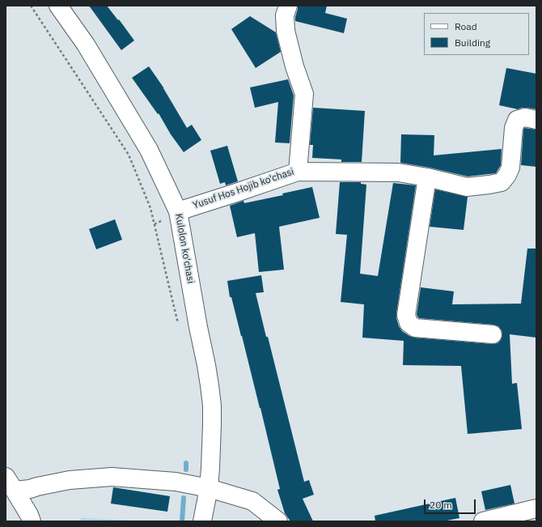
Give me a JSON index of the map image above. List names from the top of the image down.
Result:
{
  "streets": {
    "street": ["Yusuf Hos Hojib ko'chasi", "Kulolon ko'chasi"]
  },
  "crossings": [
    ["Yusuf Hos Hojib ko'chasi", "Kulolon ko'chasi"]
  ],
  "legend": ["Road", "Building"],
  "scale_bar": "20 m"
}
